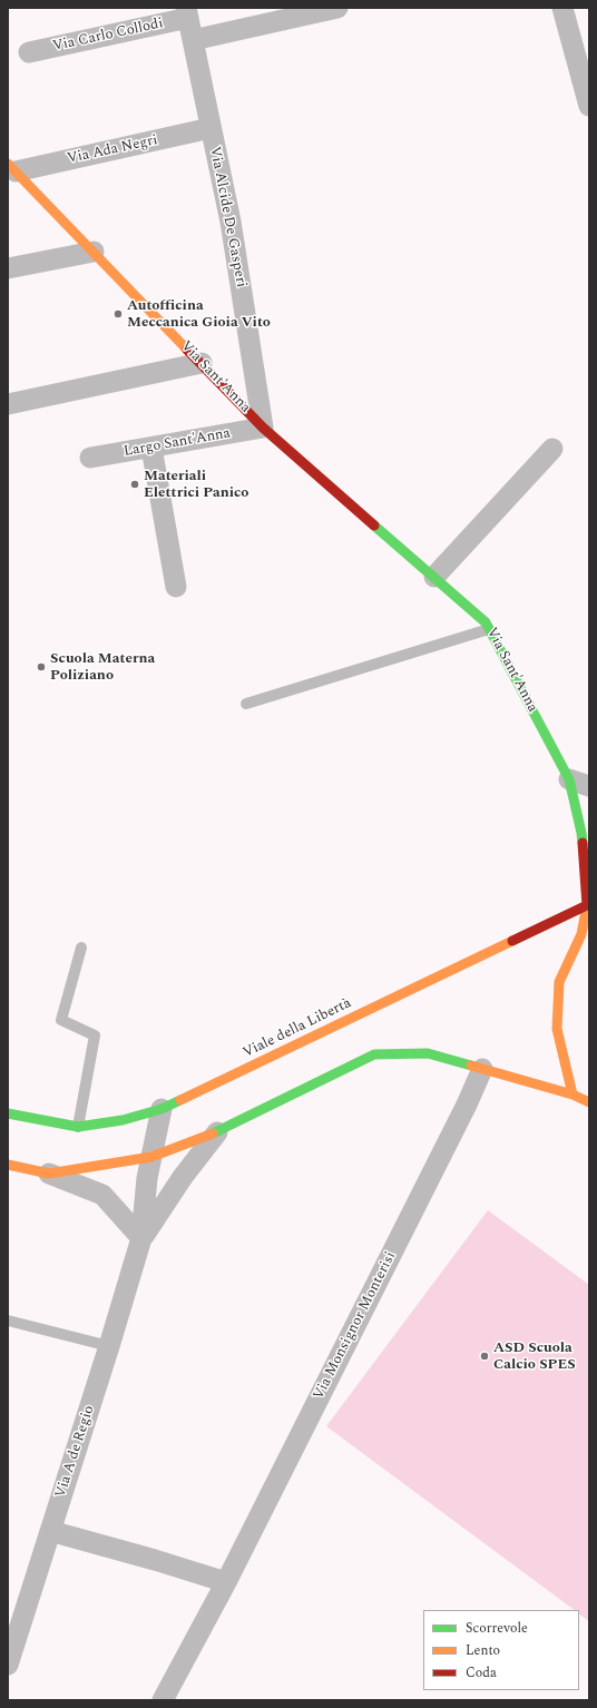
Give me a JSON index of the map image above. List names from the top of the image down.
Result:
{
  "streets": {
    "street": [
      "Via Carlo Collodi",
      "Via Ada Negri",
      "Via Alcide De Gasperi",
      "Via Sant'Anna",
      "Largo Sant'Anna",
      "Viale della Libertà",
      "Via Monsignor Monterisi",
      "Via A de Regio"
    ]
  },
  "crossings": [
    ["Via Carlo Collodi", "Via Alcide De Gasperi"],
    ["Via Ada Negri", "Via Alcide De Gasperi"],
    ["Via Ada Negri", "Via Sant'Anna"],
    ["Via Alcide De Gasperi", "Via Sant'Anna"],
    ["Via Alcide De Gasperi", "Largo Sant'Anna"],
    ["Via Sant'Anna", "Largo Sant'Anna"],
    ["Via Sant'Anna", "Viale della Libertà"],
    ["Viale della Libertà", "Via A de Regio"]
  ],
  "places": [
    "Autofficina Meccanica Gioia Vito",
    "Materiali Elettrici Panico",
    "Scuola Materna Poliziano",
    "ASD Scuola Calcio SPES"
  ],
  "legend": ["Scorrevole", "Lento", "Coda"]
}
